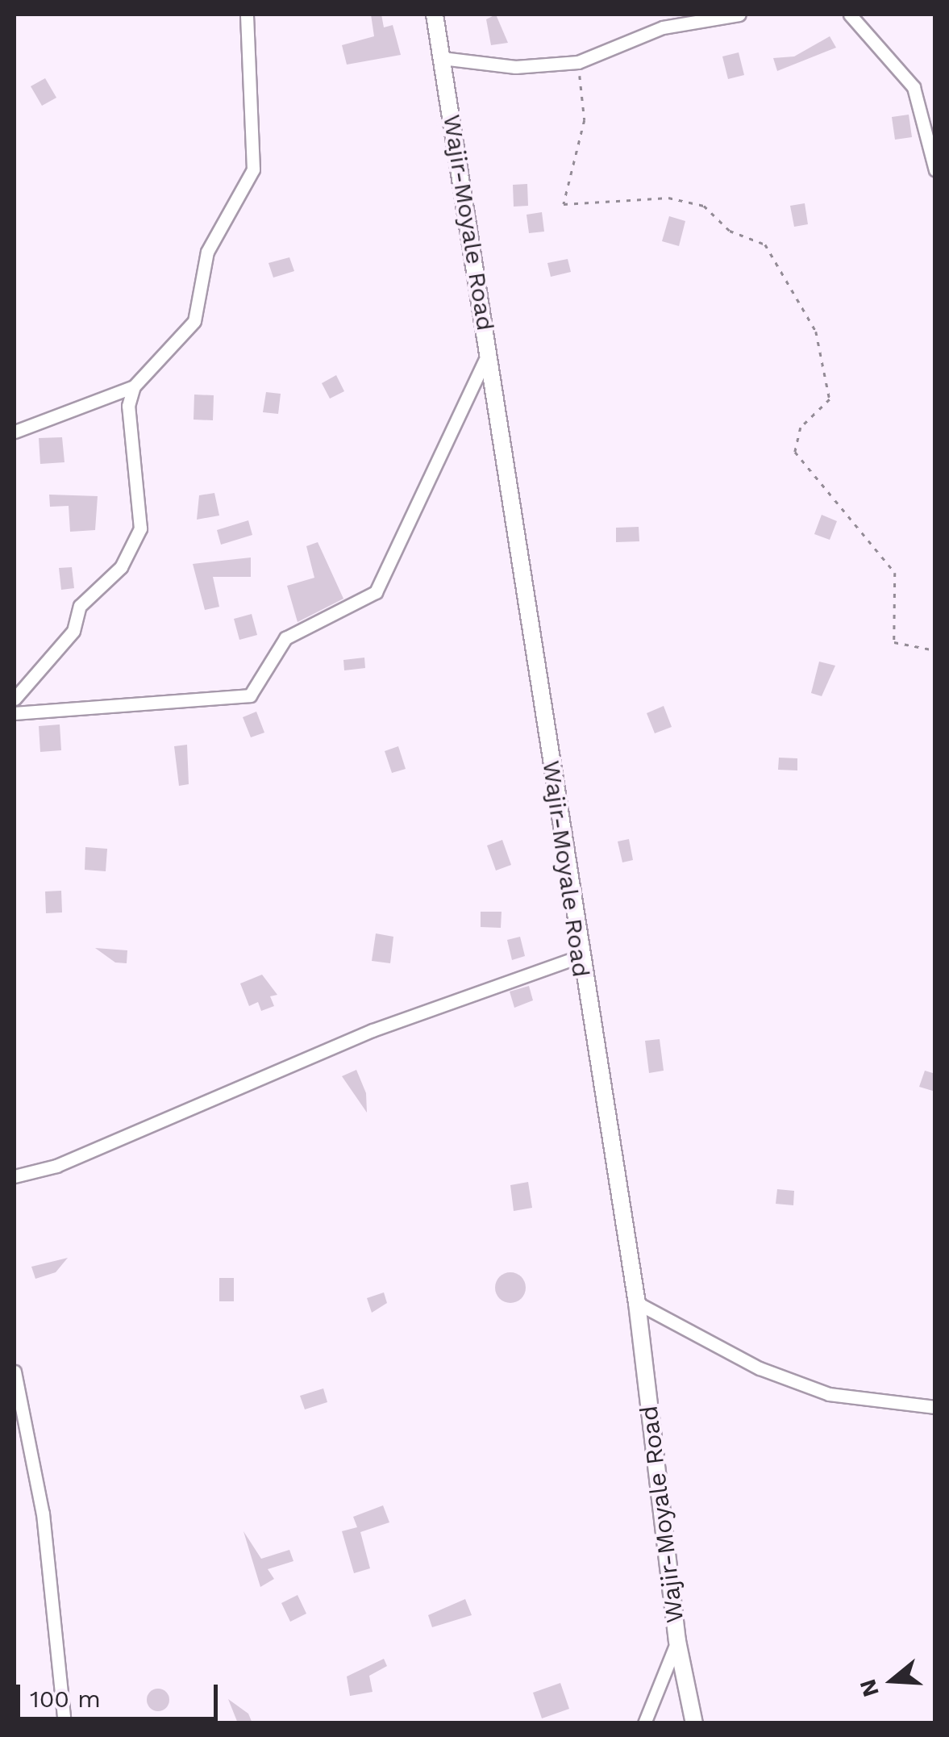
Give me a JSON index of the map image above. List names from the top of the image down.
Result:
{
  "streets": {
    "main road": ["Wajir-Moyale Road"]
  },
  "scale_bar": "100 m",
  "north": "left"
}
